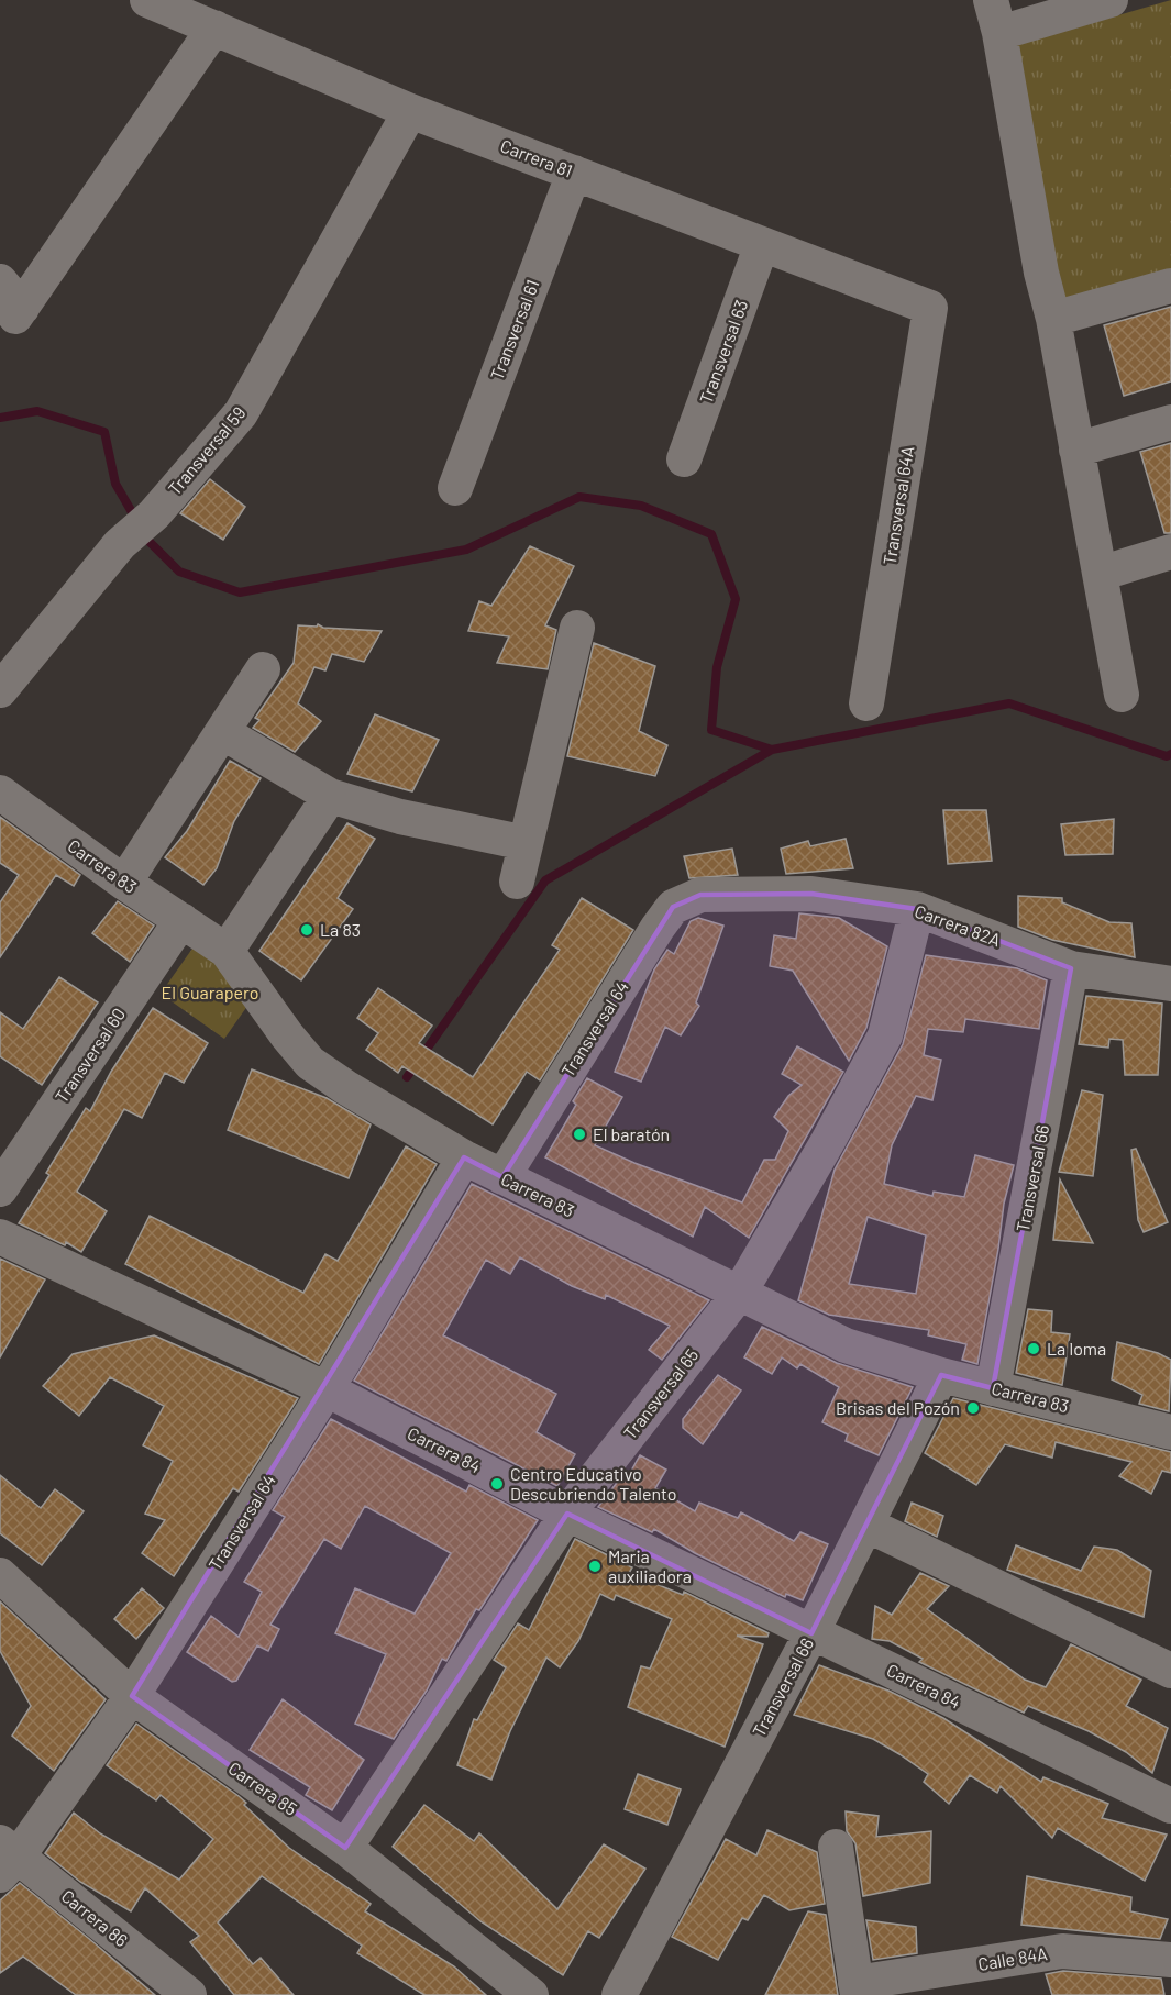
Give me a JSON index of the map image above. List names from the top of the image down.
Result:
{
  "streets": {
    "street": [
      "Carrera 81",
      "Transversal 61",
      "Transversal 63",
      "Transversal 59",
      "Transversal 64A",
      "Carrera 83",
      "Carrera 82A",
      "Transversal 64",
      "Transversal 60",
      "Transversal 66",
      "Transversal 65",
      "Carrera 84",
      "Carrera 85",
      "Carrera 86",
      "Calle 84A"
    ]
  },
  "crossings": [
    ["Carrera 81", "Transversal 61"],
    ["Carrera 81", "Transversal 63"],
    ["Carrera 81", "Transversal 59"],
    ["Carrera 81", "Transversal 64A"],
    ["Carrera 83", "Transversal 64"],
    ["Carrera 83", "Transversal 60"],
    ["Carrera 83", "Transversal 66"],
    ["Carrera 83", "Transversal 65"],
    ["Carrera 82A", "Transversal 64"],
    ["Carrera 82A", "Transversal 66"],
    ["Carrera 82A", "Transversal 65"],
    ["Transversal 64", "Carrera 84"],
    ["Transversal 64", "Carrera 85"],
    ["Transversal 64", "Carrera 86"],
    ["Transversal 66", "Carrera 84"],
    ["Transversal 65", "Carrera 84"],
    ["Transversal 65", "Carrera 85"]
  ],
  "parks": ["El Guarapero"],
  "places": [
    "La 83",
    "El baratón",
    "La loma",
    "Brisas del Pozón",
    "Centro Educativo Descubriendo Talento",
    "Maria auxiliadora"
  ]
}
